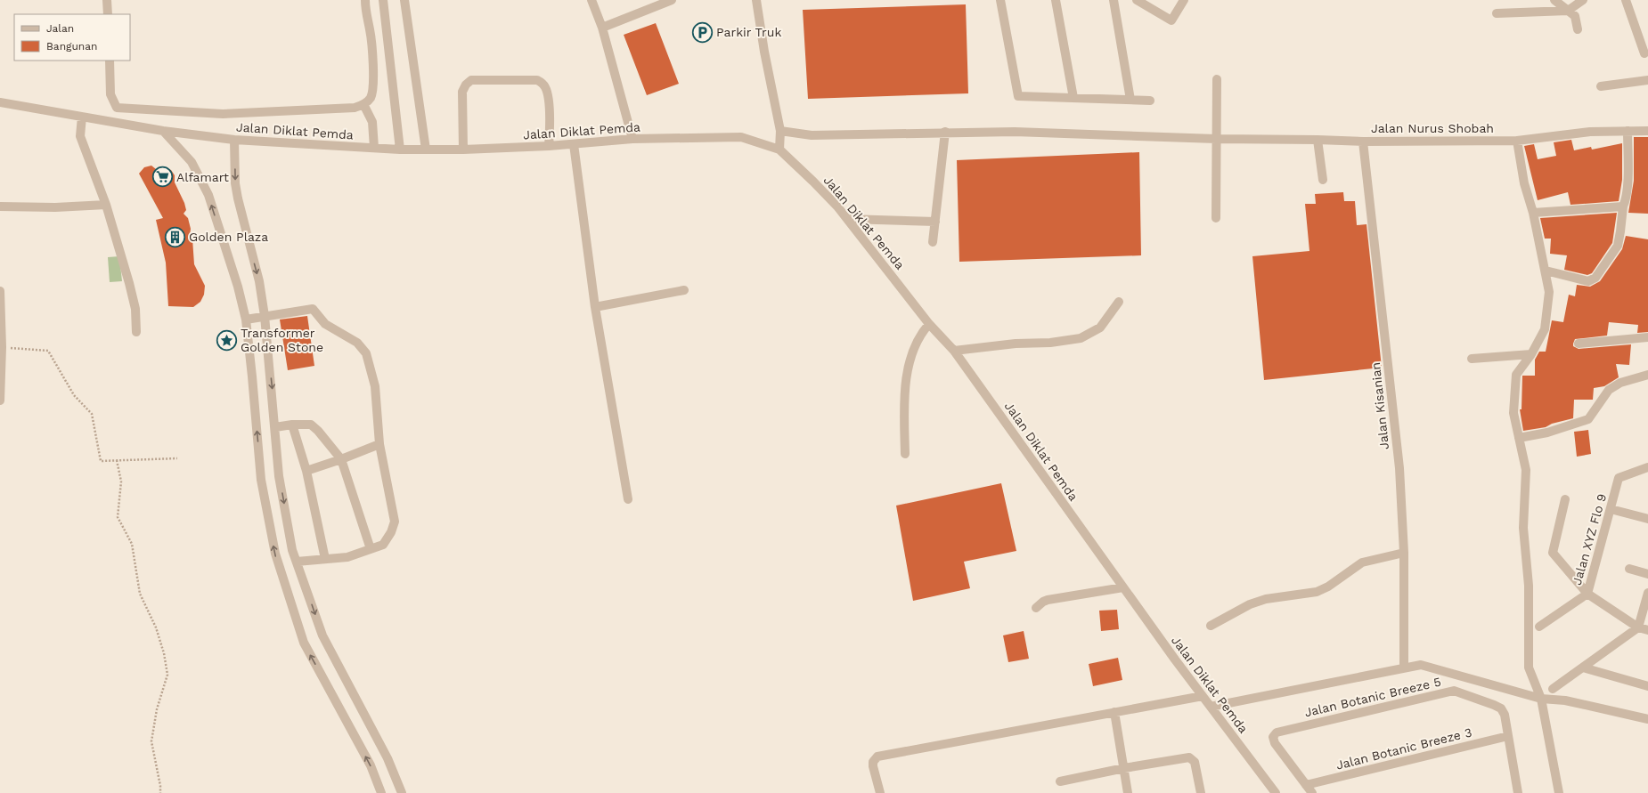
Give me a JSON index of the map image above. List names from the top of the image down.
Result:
{
  "streets": {
    "street": [
      "Jalan Nurus Shobah",
      "Jalan Diklat Pemda",
      "Jalan Kisanian",
      "Jalan XYZ Flo 9",
      "Jalan Botanic Breeze 5",
      "Jalan Botanic Breeze 3"
    ]
  },
  "crossings": [
    ["Jalan Nurus Shobah", "Jalan Kisanian"],
    ["Jalan Botanic Breeze 5", "Jalan Botanic Breeze 3"]
  ],
  "places": {
    "parking": ["Parkir Truk"],
    "supermarket": ["Alfamart"],
    "building": ["Golden Plaza"],
    "place": ["Transformer Golden Stone"]
  },
  "legend": ["Jalan", "Bangunan"]
}
